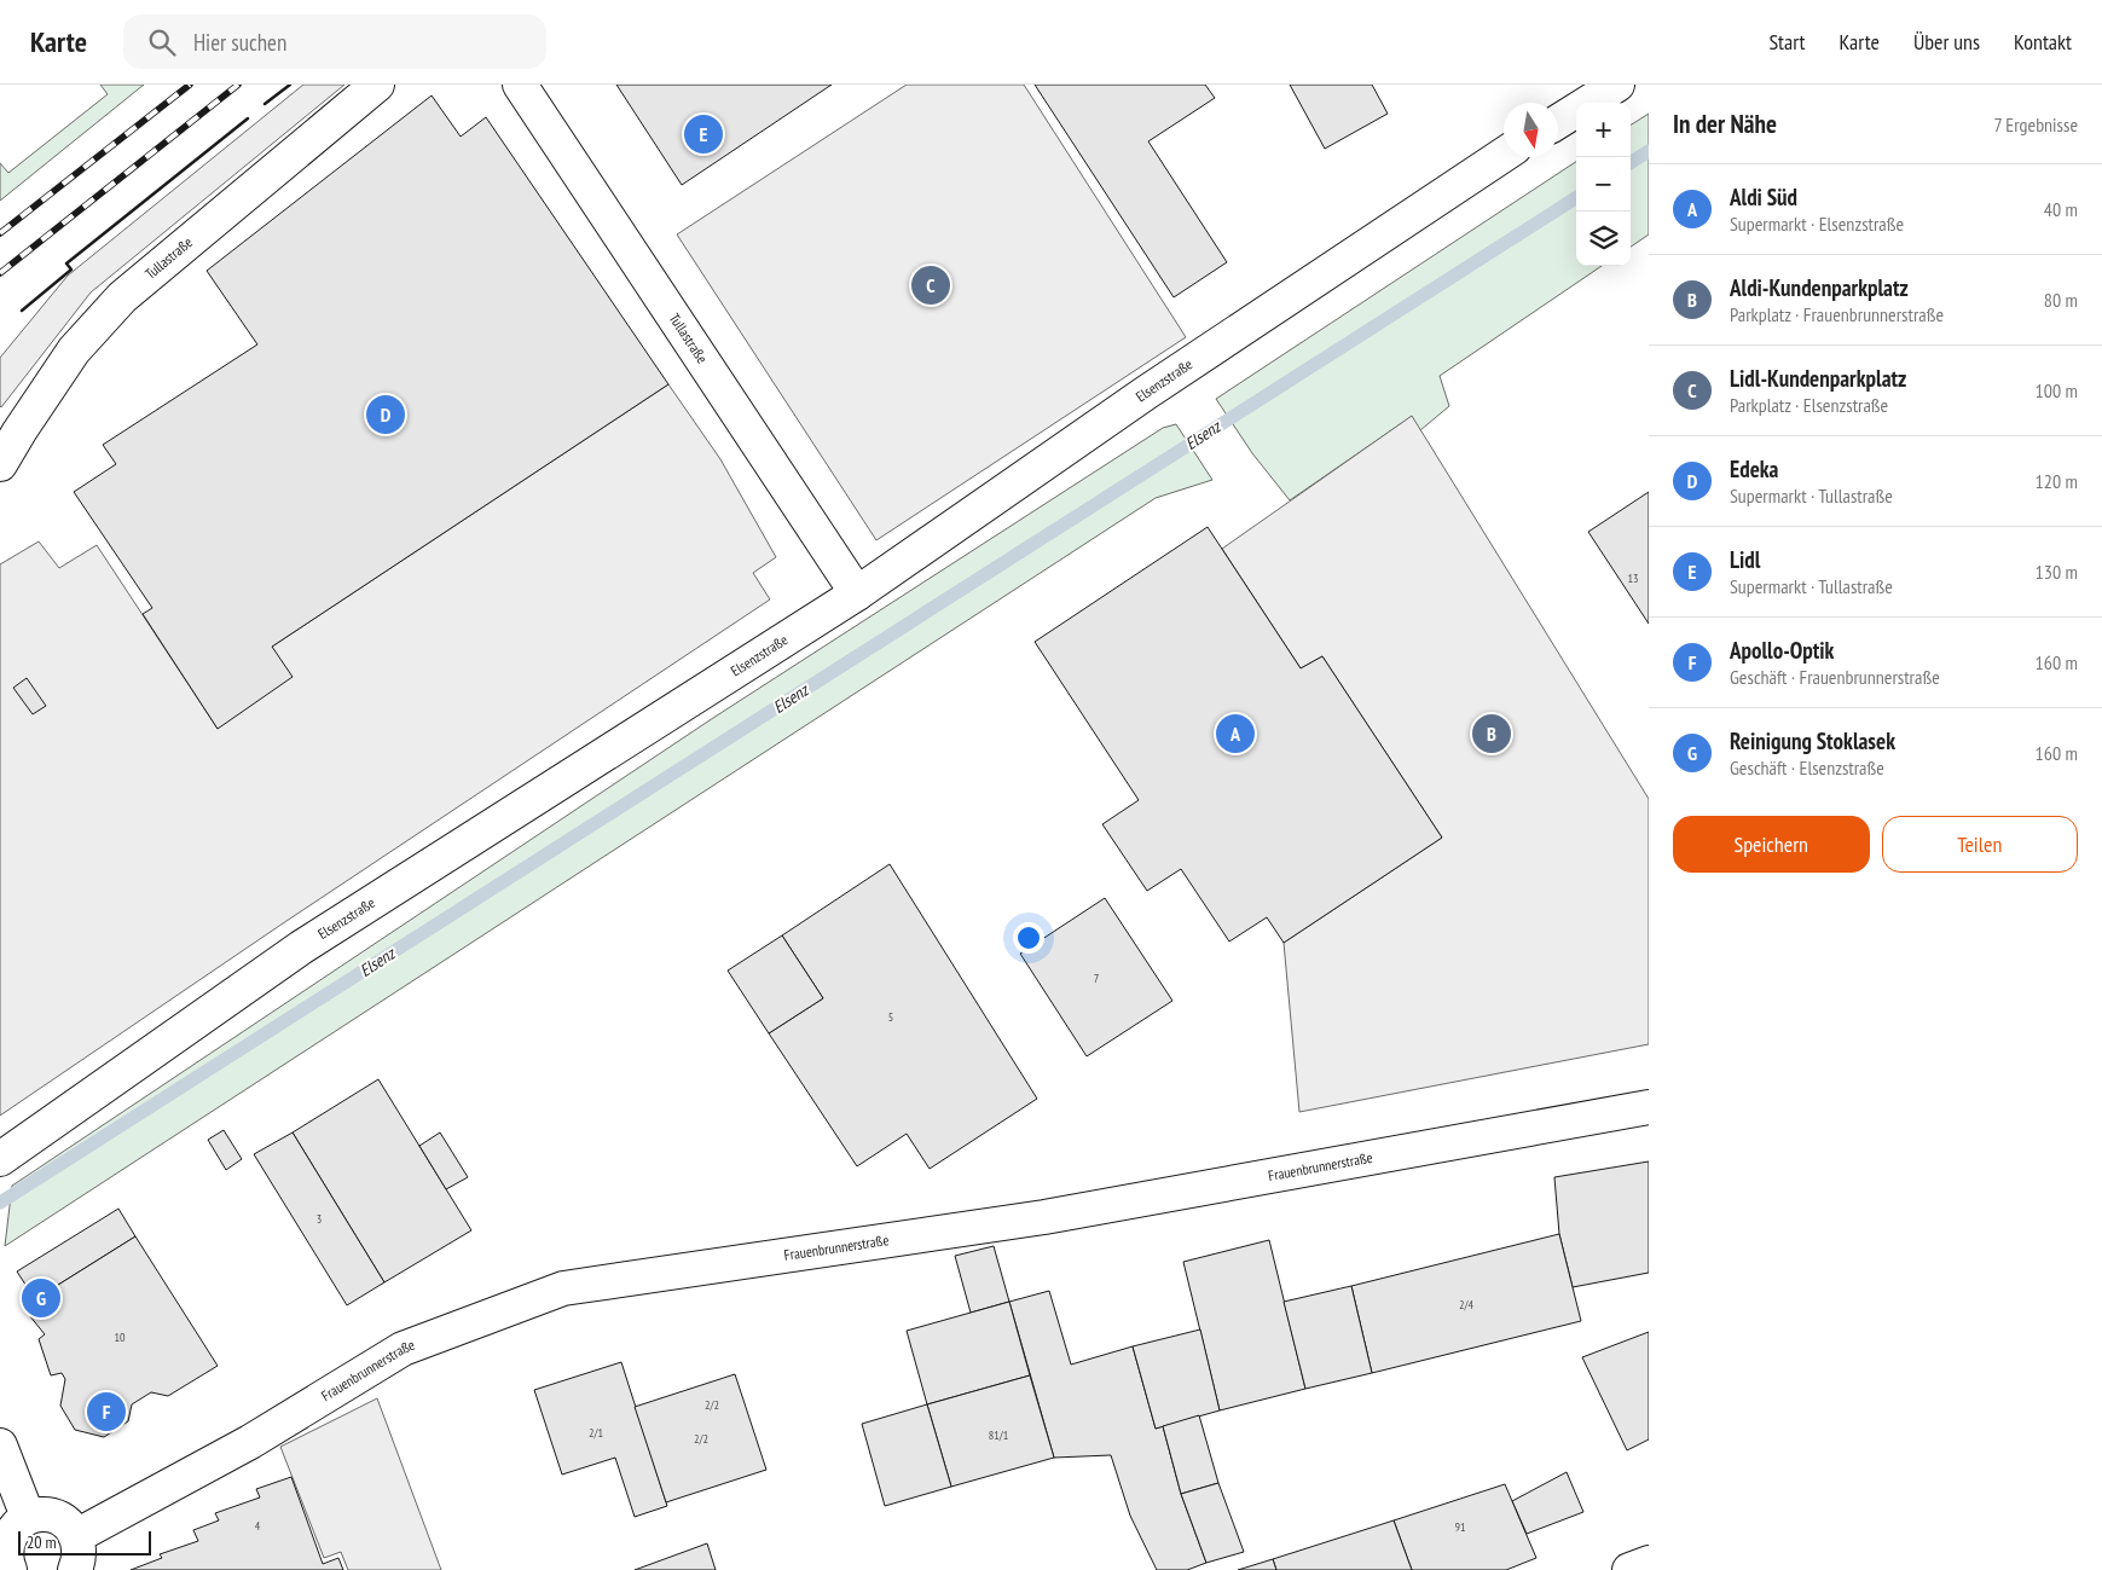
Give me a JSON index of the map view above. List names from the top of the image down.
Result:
{
  "streets": {
    "street": ["Tullastraße", "Elsenzstraße", "Frauenbrunnerstraße"]
  },
  "crossings": [
    ["Tullastraße", "Elsenzstraße"]
  ],
  "water": ["Elsenz"],
  "house_numbers": [
    "13",
    "7",
    "5",
    "3",
    "2/4",
    "10",
    "2/2",
    "2/1",
    "81/1",
    "2/2",
    "4",
    "91"
  ],
  "scale_bar": "20 m",
  "north": "bottom",
  "page": {
    "header": "Karte",
    "search": "Hier suchen",
    "nav": [
      "Start",
      "Karte",
      "Über uns",
      "Kontakt"
    ],
    "heading": ["In der Nähe", "7 Ergebnisse"],
    "map_buttons": ["+", "−"],
    "pins": [
      "E",
      "C",
      "D",
      "A",
      "B",
      "G",
      "F"
    ],
    "list": [
      {
        "mark": "A",
        "name": "Aldi Süd",
        "note": "Supermarkt · Elsenzstraße",
        "value": "40 m"
      },
      {
        "mark": "B",
        "name": "Aldi-Kundenparkplatz",
        "note": "Parkplatz · Frauenbrunnerstraße",
        "value": "80 m"
      },
      {
        "mark": "C",
        "name": "Lidl-Kundenparkplatz",
        "note": "Parkplatz · Elsenzstraße",
        "value": "100 m"
      },
      {
        "mark": "D",
        "name": "Edeka",
        "note": "Supermarkt · Tullastraße",
        "value": "120 m"
      },
      {
        "mark": "E",
        "name": "Lidl",
        "note": "Supermarkt · Tullastraße",
        "value": "130 m"
      },
      {
        "mark": "F",
        "name": "Apollo-Optik",
        "note": "Geschäft · Frauenbrunnerstraße",
        "value": "160 m"
      },
      {
        "mark": "G",
        "name": "Reinigung Stoklasek",
        "note": "Geschäft · Elsenzstraße",
        "value": "160 m"
      }
    ],
    "buttons": ["Speichern", "Teilen"],
    "scale": "20 m"
  }
}
